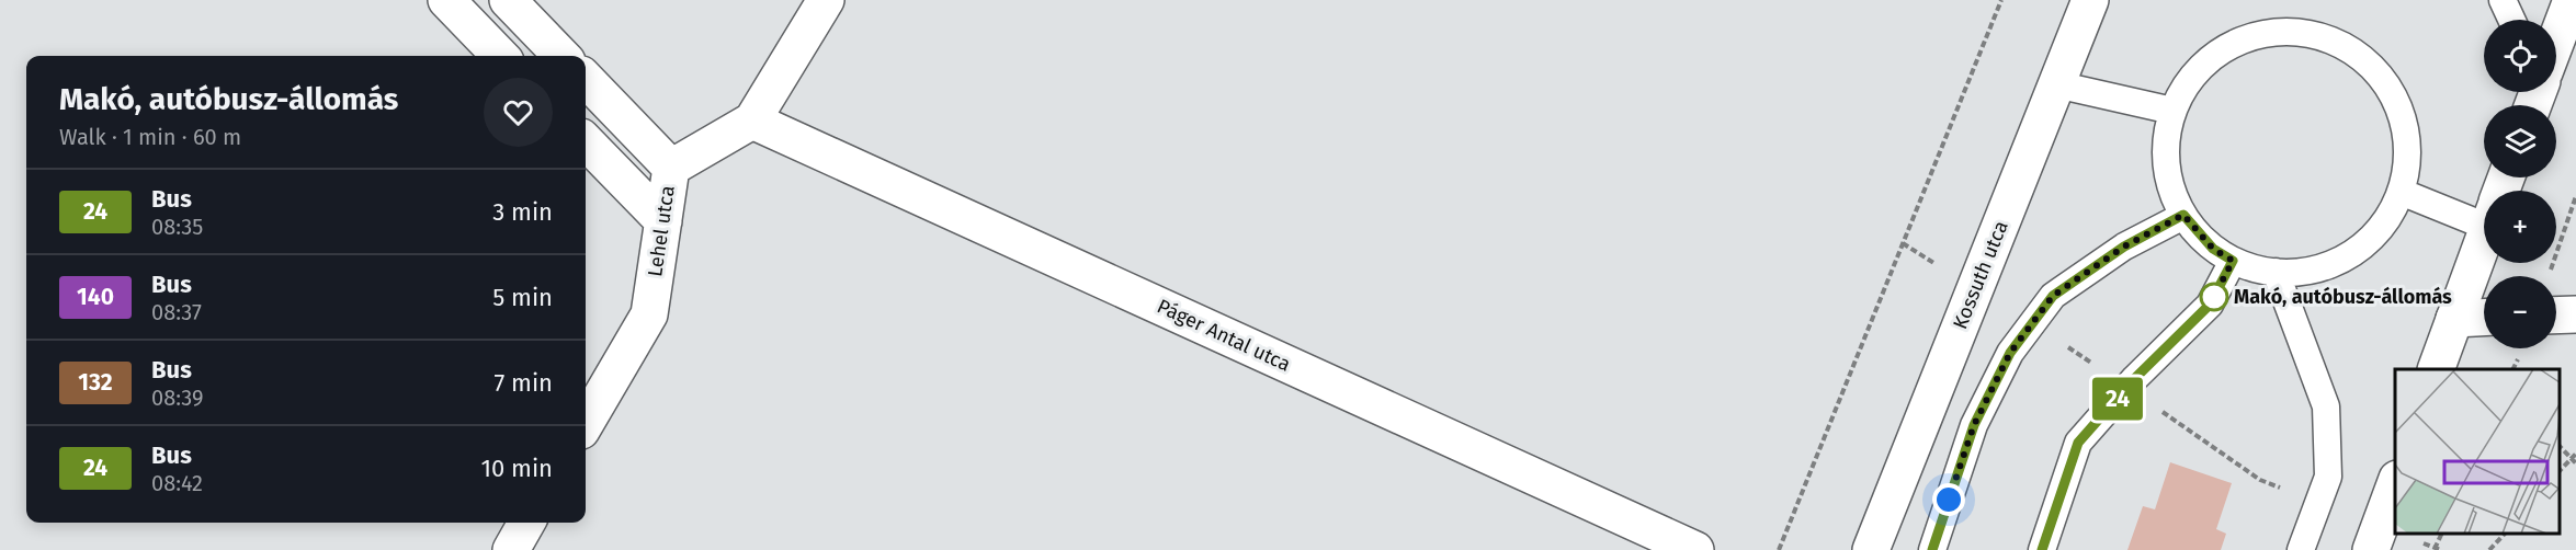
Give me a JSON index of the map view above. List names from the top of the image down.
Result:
{
  "streets": {
    "street": ["Lehel utca", "Kossuth utca", "Páger Antal utca"]
  },
  "crossings": [
    ["Lehel utca", "Páger Antal utca"]
  ],
  "places": ["Makó, autóbusz-állomás"],
  "lines": ["bus line 24"],
  "page": {
    "on_map": "24",
    "map_buttons": ["+", "−"],
    "heading": ["Makó, autóbusz-állomás", "Walk · 1 min · 60 m"],
    "list": [
      {
        "mark": "24",
        "name": "Bus",
        "note": "08:35",
        "value": "3 min"
      },
      {
        "mark": "140",
        "name": "Bus",
        "note": "08:37",
        "value": "5 min"
      },
      {
        "mark": "132",
        "name": "Bus",
        "note": "08:39",
        "value": "7 min"
      },
      {
        "mark": "24",
        "name": "Bus",
        "note": "08:42",
        "value": "10 min"
      }
    ]
  }
}
